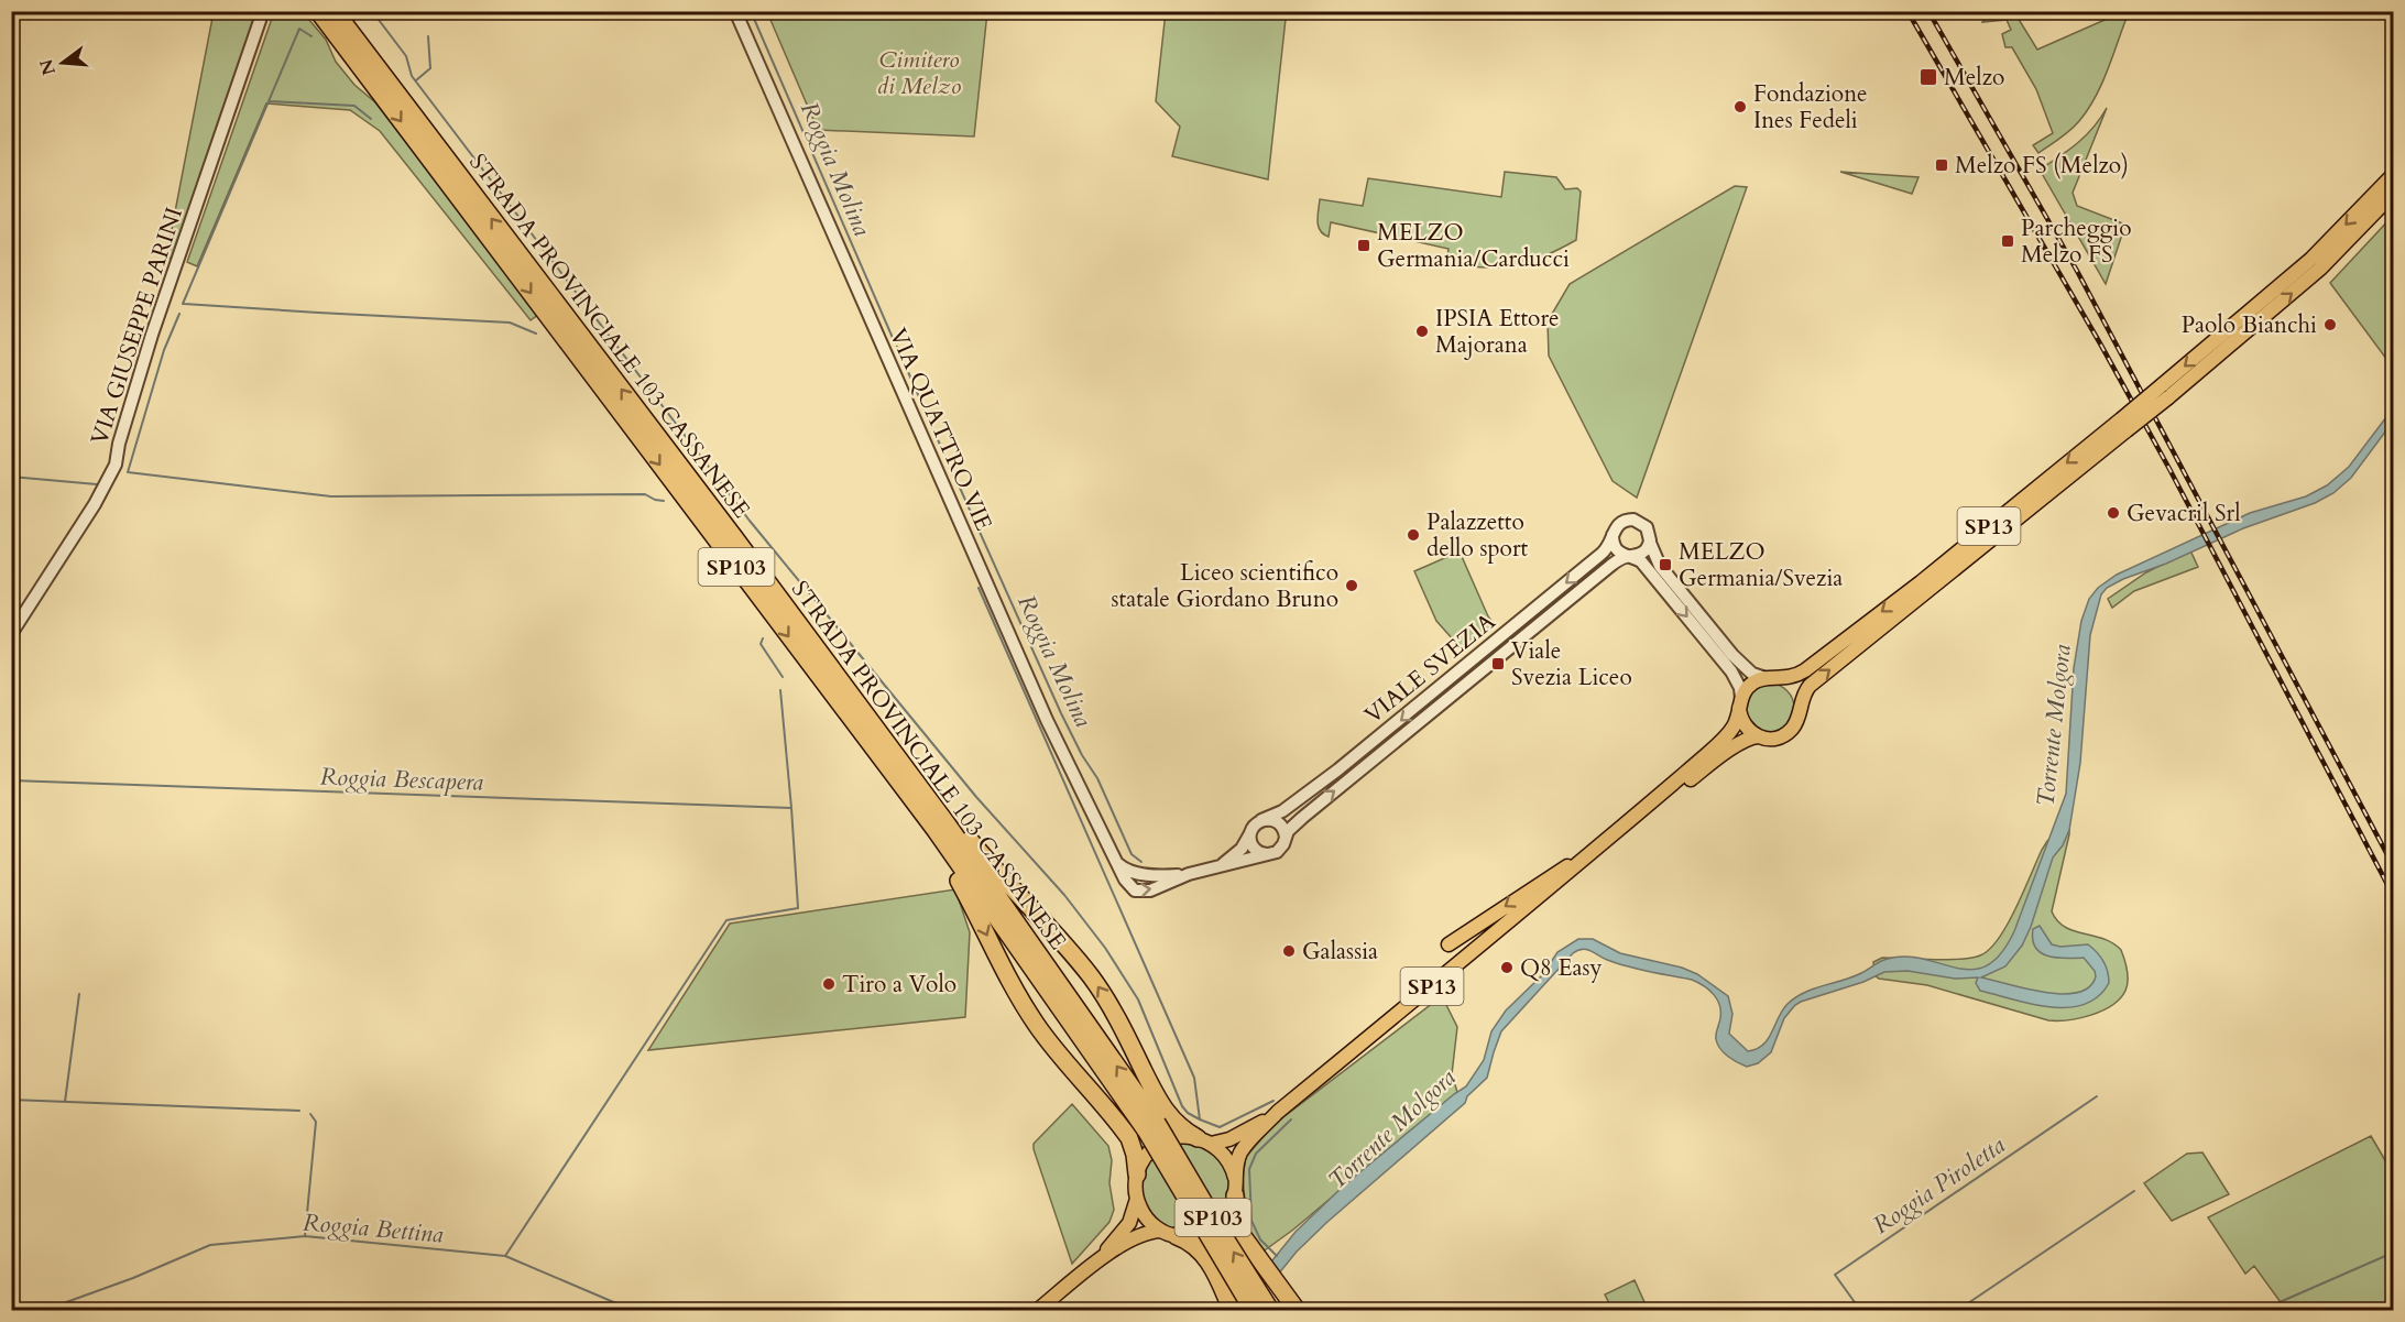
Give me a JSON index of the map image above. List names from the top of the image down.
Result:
{
  "streets": {
    "highway": ["STRADA PROVINCIALE 103 CASSANESE", "SP103"],
    "main road": ["SP13"],
    "street": ["VIA GIUSEPPE PARINI", "VIA QUATTRO VIE", "VIALE SVEZIA"]
  },
  "crossings": [
    ["STRADA PROVINCIALE 103 CASSANESE", "SP103"],
    ["VIA QUATTRO VIE", "VIALE SVEZIA"],
    ["SP13", "SP103"]
  ],
  "water": [
    "Roggia Molina",
    "Torrente Molgora",
    "Roggia Bescapera",
    "Roggia Piroletta",
    "Roggia Bettina"
  ],
  "parks": ["Cimitero di Melzo"],
  "places": {
    "transit": [
      "Melzo",
      "Melzo FS (Melzo)",
      "Parcheggio Melzo FS",
      "MELZO Germania/Carducci",
      "MELZO Germania/Svezia",
      "Viale Svezia Liceo"
    ],
    "other": [
      "Fondazione Ines Fedeli",
      "Paolo Bianchi",
      "IPSIA Ettore Majorana",
      "Gevacril Srl",
      "Palazzetto dello sport",
      "Liceo scientifico statale Giordano Bruno",
      "Galassia",
      "Q8 Easy",
      "Tiro a Volo"
    ]
  },
  "north": "left"
}
